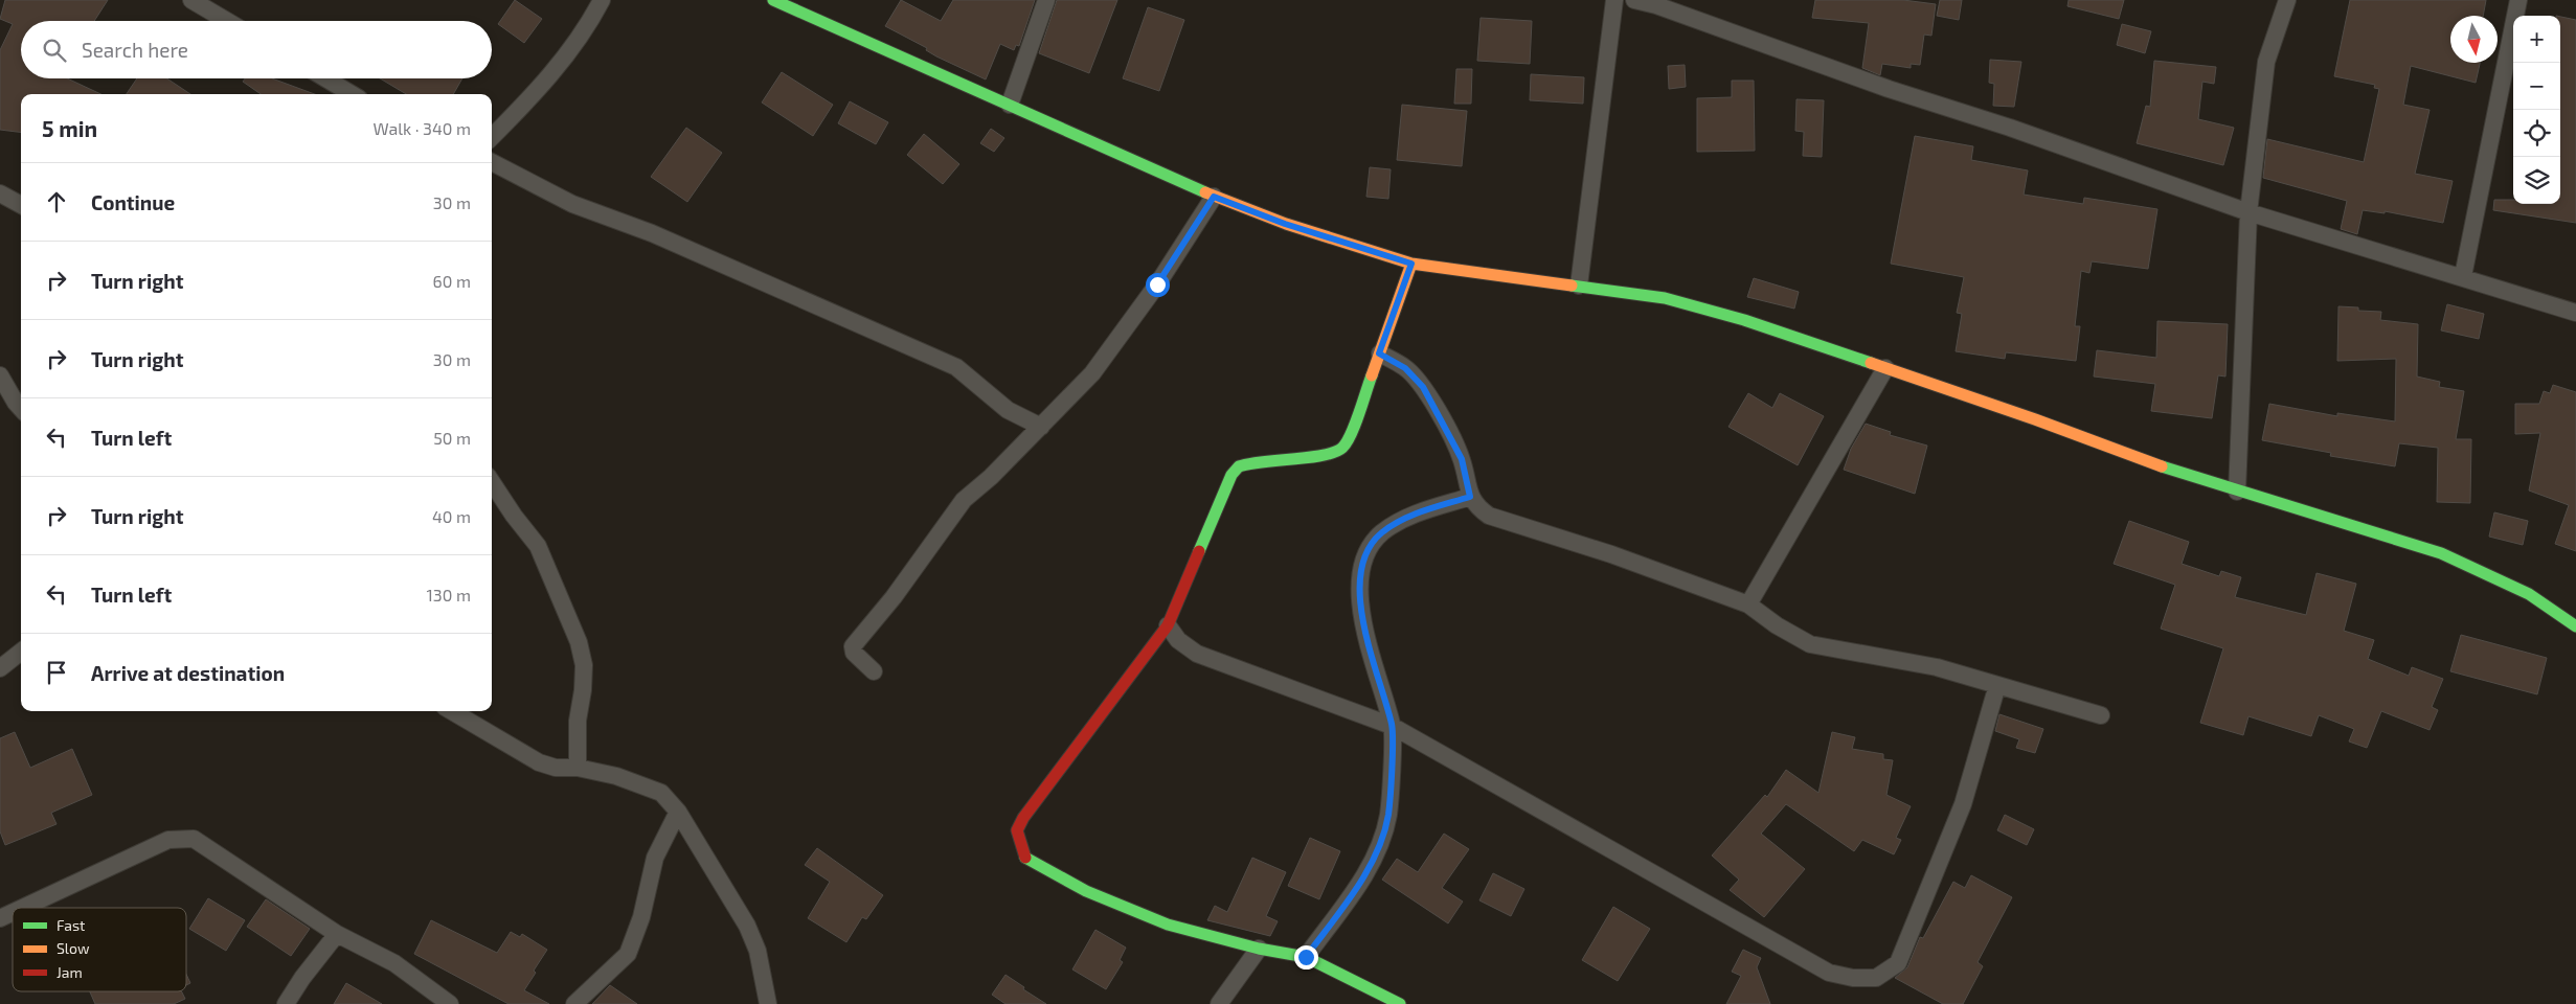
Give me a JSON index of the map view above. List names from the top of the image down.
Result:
{
  "legend": ["Fast", "Slow", "Jam"],
  "north": "bottom",
  "page": {
    "map_buttons": ["+", "−"],
    "search": "Search here",
    "heading": ["5 min", "Walk · 340 m"],
    "list": [
      ["Continue", "30 m"],
      ["Turn right", "60 m"],
      ["Turn right", "30 m"],
      ["Turn left", "50 m"],
      ["Turn right", "40 m"],
      ["Turn left", "130 m"],
      "Arrive at destination"
    ]
  }
}
